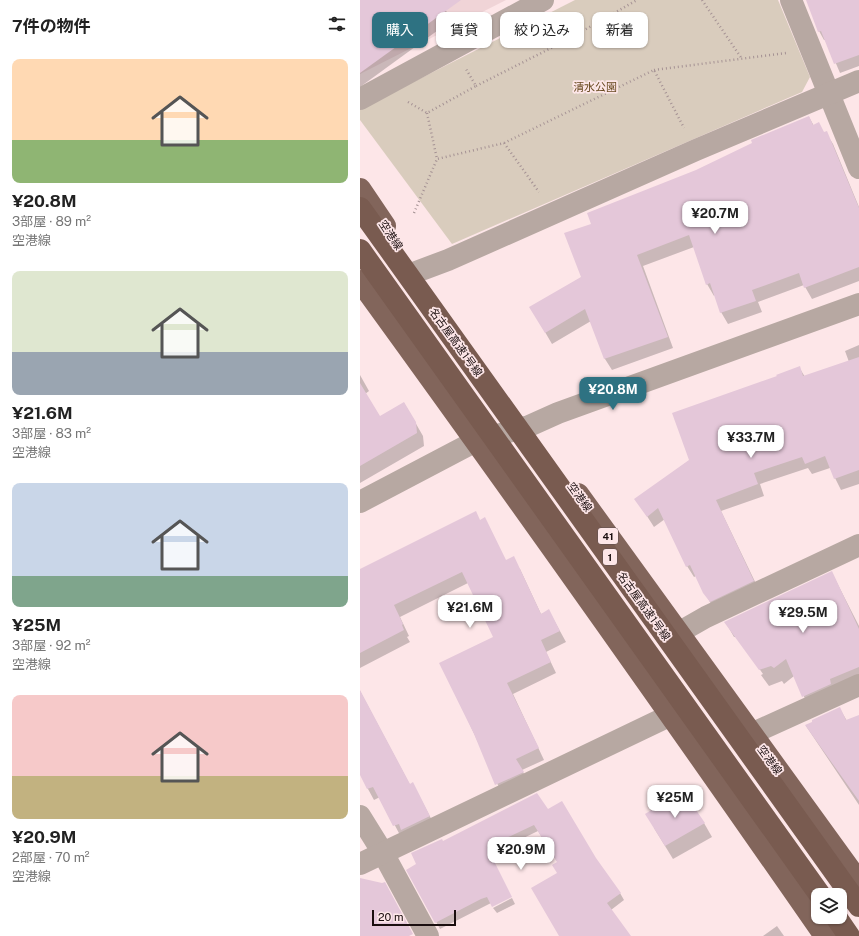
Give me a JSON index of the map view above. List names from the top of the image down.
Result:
{
  "streets": {
    "highway": [
      "空港線",
      "名古屋高速1号線",
      "41",
      "1"
    ]
  },
  "parks": ["清水公園"],
  "scale_bar": "20 m",
  "page": {
    "heading": "7件の物件",
    "chip": [
      "購入",
      "賃貸",
      "絞り込み",
      "新着"
    ],
    "list": [
      {
        "name": "¥20.8M",
        "note": "3部屋 · 89 m² · 空港線"
      },
      {
        "name": "¥21.6M",
        "note": "3部屋 · 83 m² · 空港線"
      },
      {
        "name": "¥25M",
        "note": "3部屋 · 92 m² · 空港線"
      },
      {
        "name": "¥20.9M",
        "note": "2部屋 · 70 m² · 空港線"
      }
    ],
    "price": [
      "¥20.7M",
      "¥20.8M",
      "¥33.7M",
      "¥21.6M",
      "¥29.5M",
      "¥25M",
      "¥20.9M"
    ],
    "scale": "20 m"
  }
}
